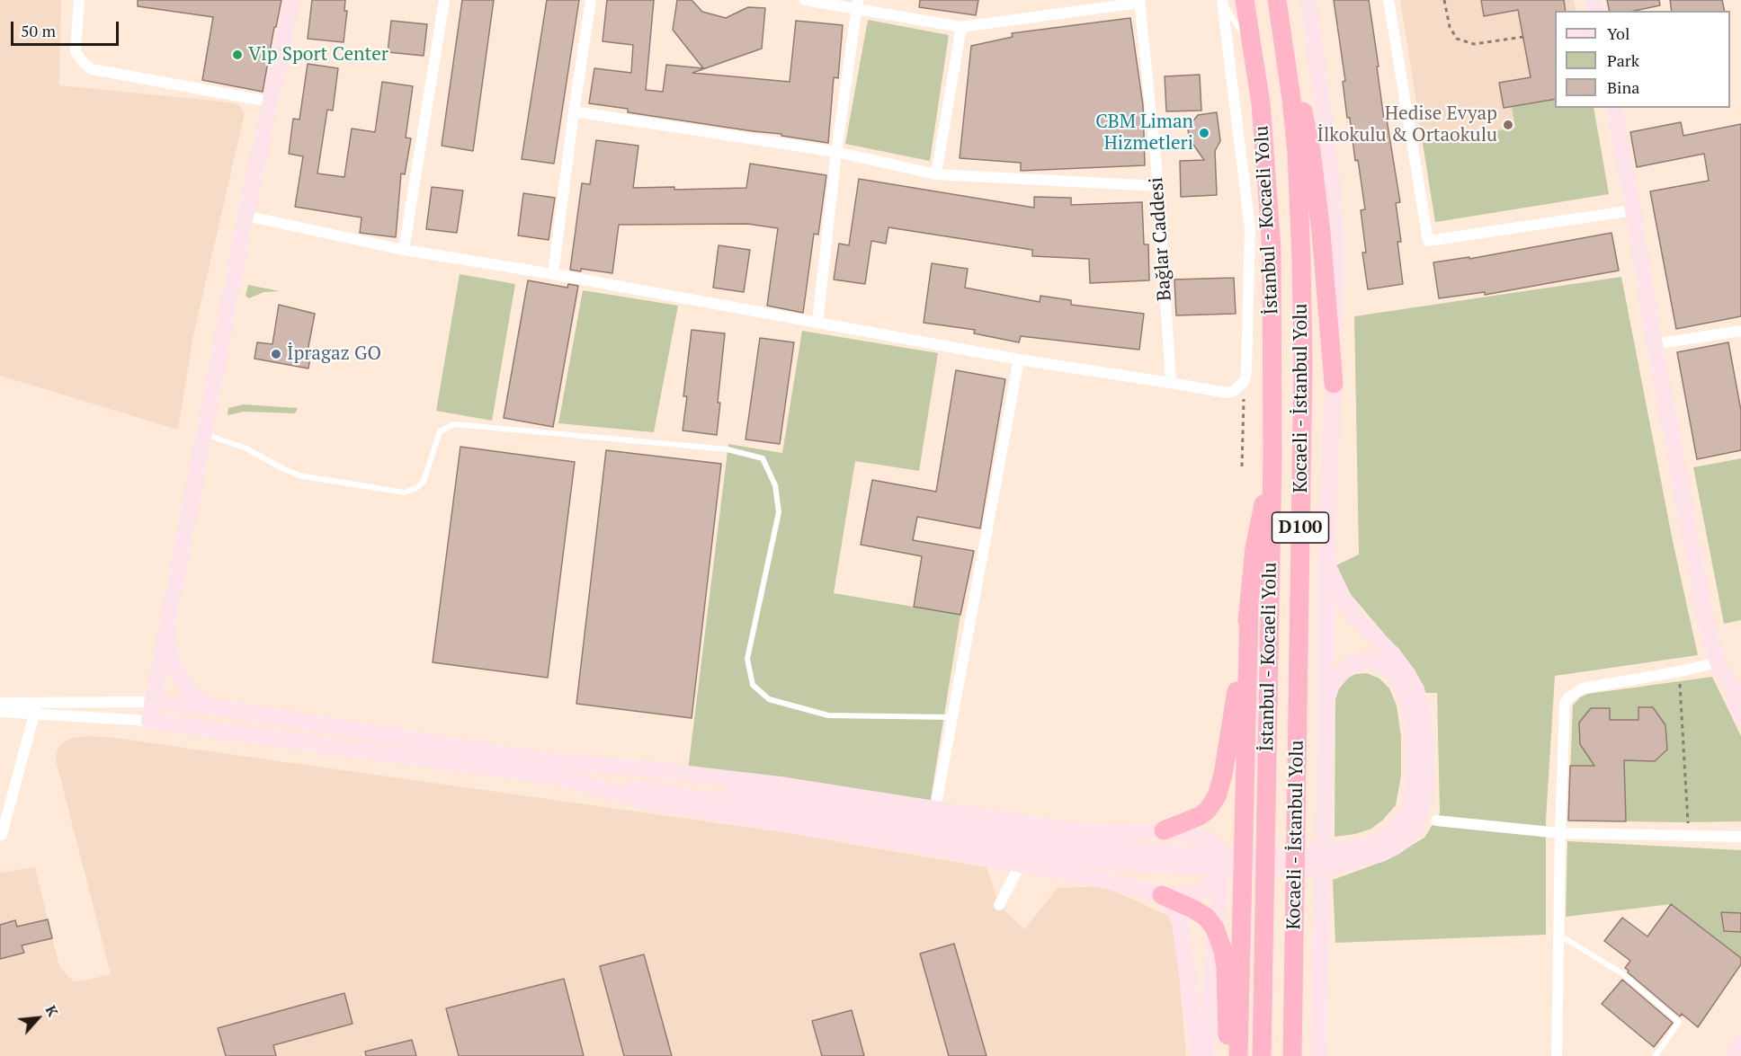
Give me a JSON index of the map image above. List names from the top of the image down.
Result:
{
  "streets": {
    "highway": ["İstanbul - Kocaeli Yolu", "Kocaeli - İstanbul Yolu", "D100"],
    "street": ["Bağlar Caddesi"]
  },
  "places": [
    "Vip Sport Center",
    "Hedise Evyap İlkokulu & Ortaokulu",
    "CBM Liman Hizmetleri",
    "İpragaz GO"
  ],
  "legend": ["Yol", "Park", "Bina"],
  "scale_bar": "50 m",
  "north": "top right"
}
